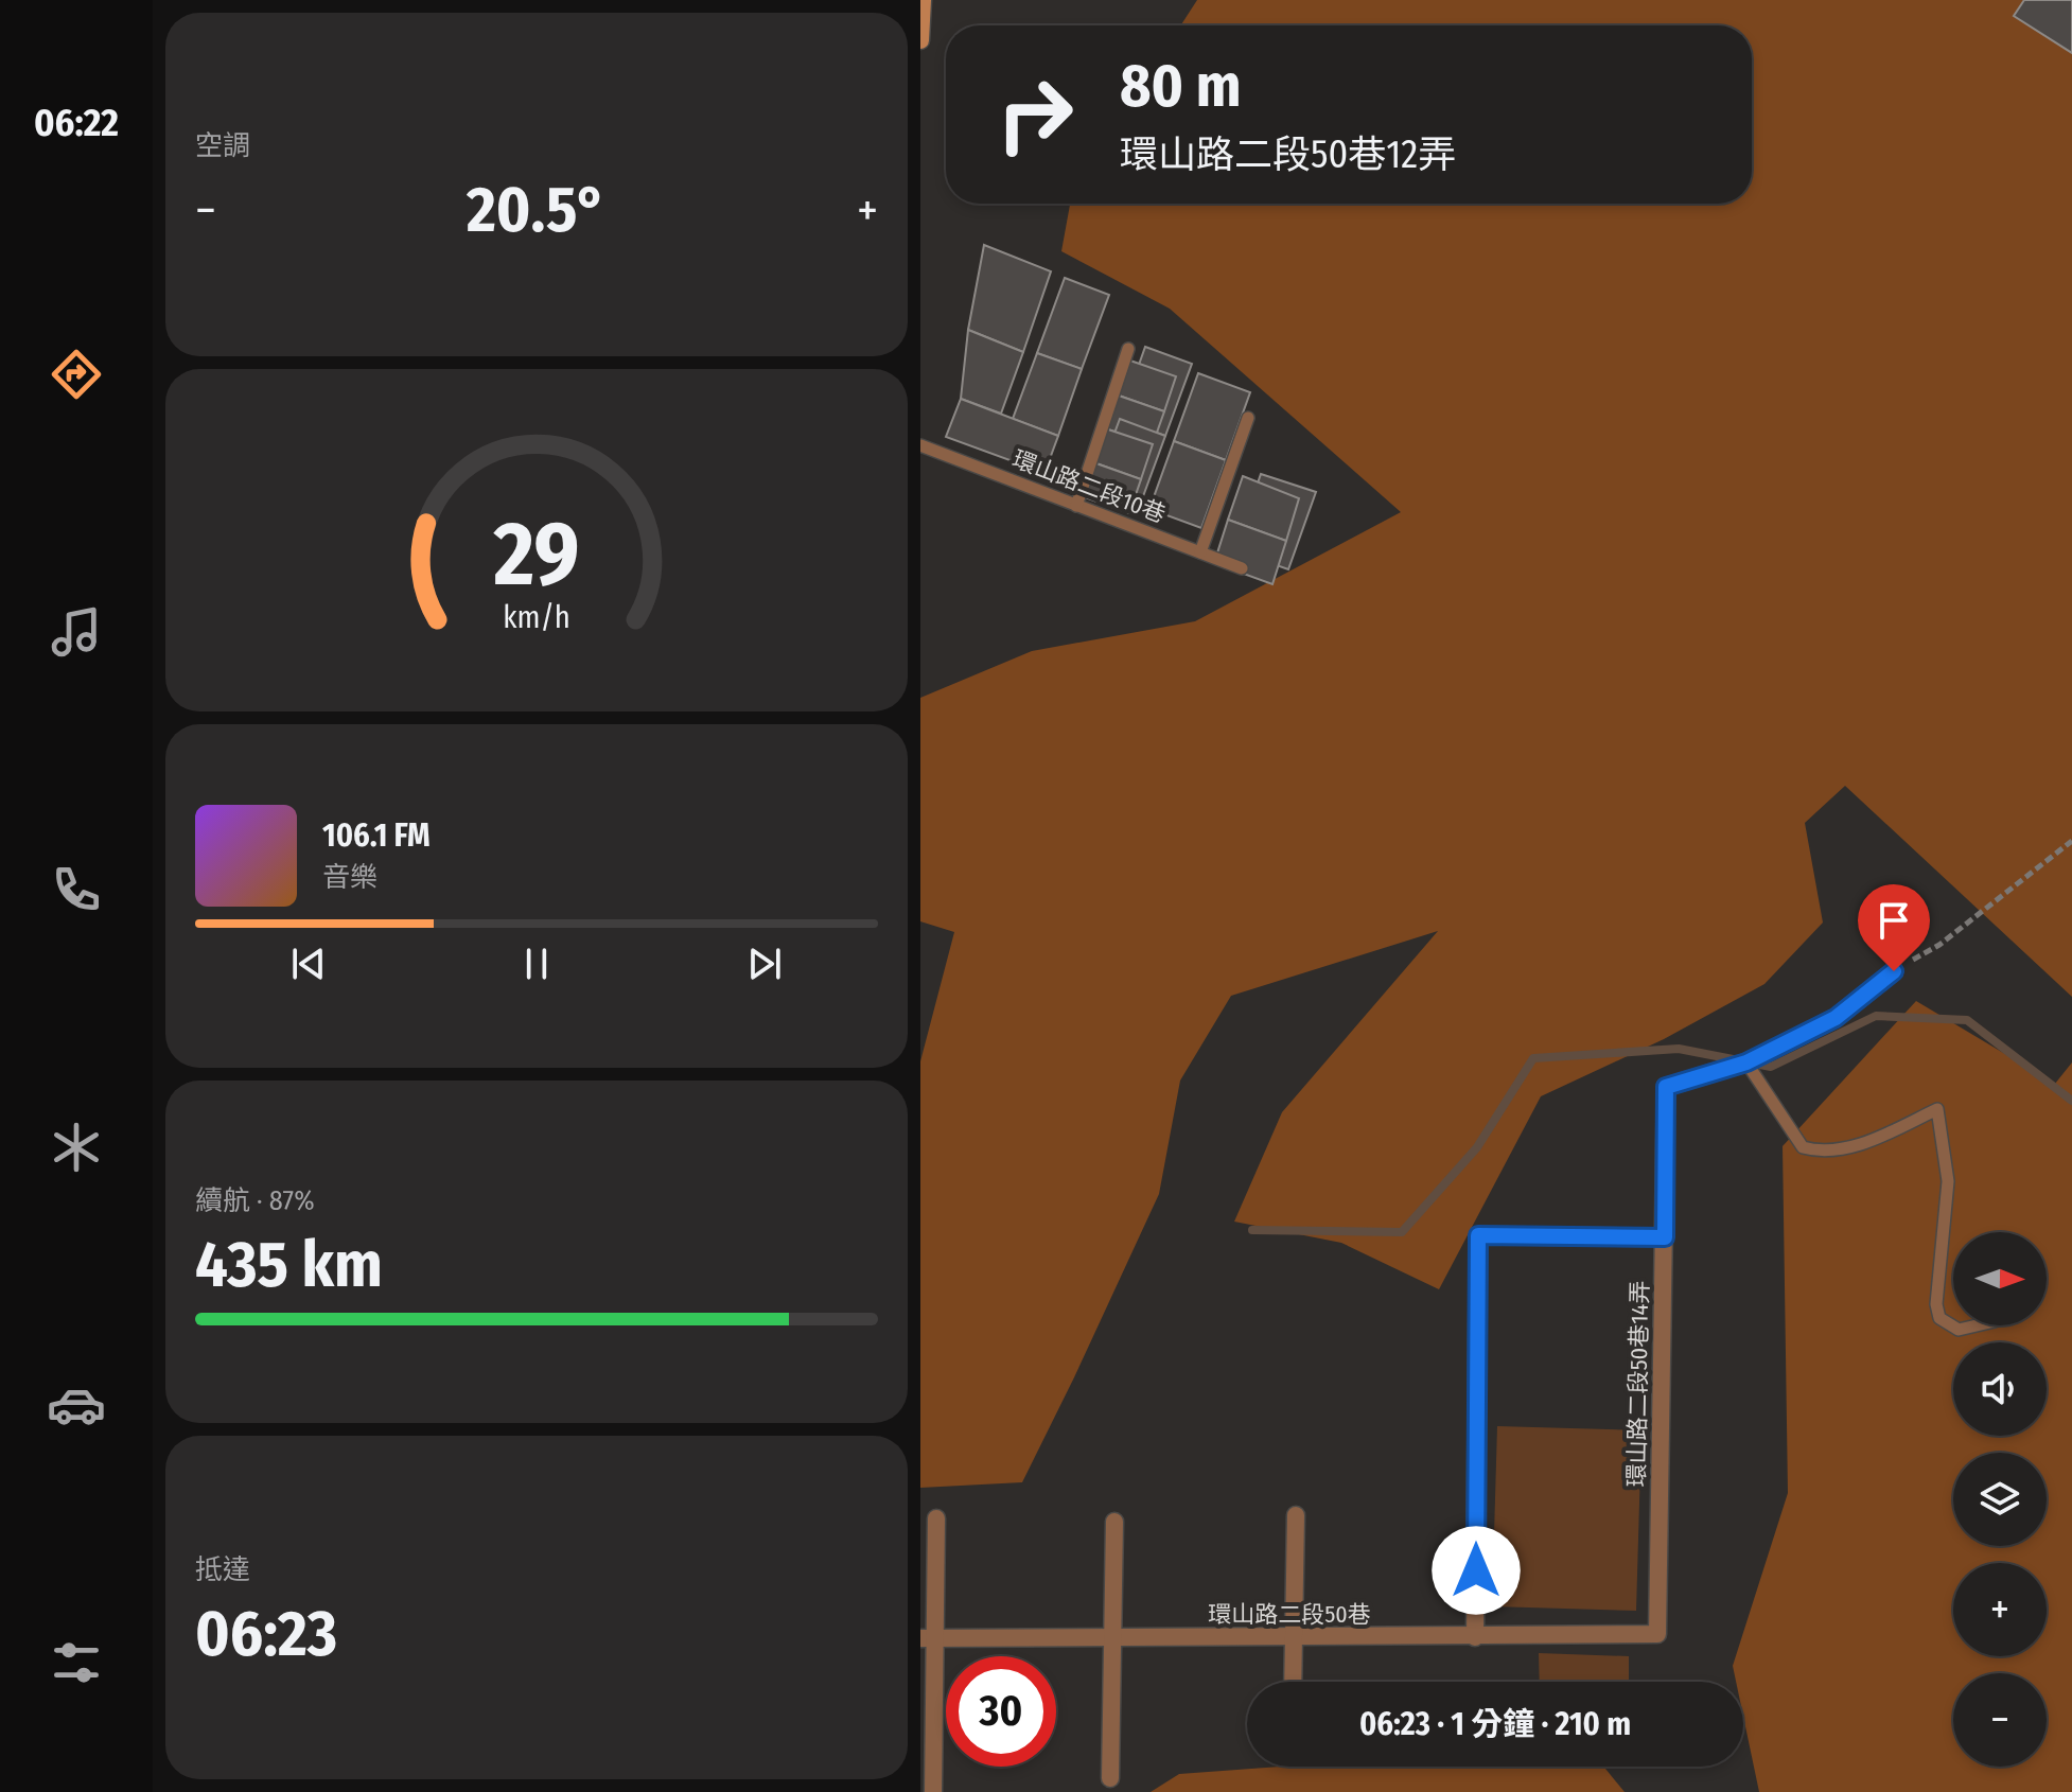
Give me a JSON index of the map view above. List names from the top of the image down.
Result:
{
  "streets": {
    "street": ["環山路二段50巷14弄", "環山路二段50巷"],
    "lane": ["環山路二段10巷"]
  },
  "crossings": [
    ["環山路二段50巷14弄", "環山路二段50巷"]
  ],
  "north": "right",
  "page": {
    "tabs": "06:22",
    "tile": [
      "空調",
      ["續航 · 87%", "435 km"],
      ["抵達", "06:23"]
    ],
    "turn": ["80 m", "環山路二段50巷12弄"],
    "heat": ["−", "20.5°", "+"],
    "song": ["106.1 FM", "音樂"],
    "map_buttons": ["+", "−"],
    "limit": "30",
    "trip": "06:23 · 1 分鐘 · 210 m",
    "gauge": ["29", "km/h"]
  }
}
